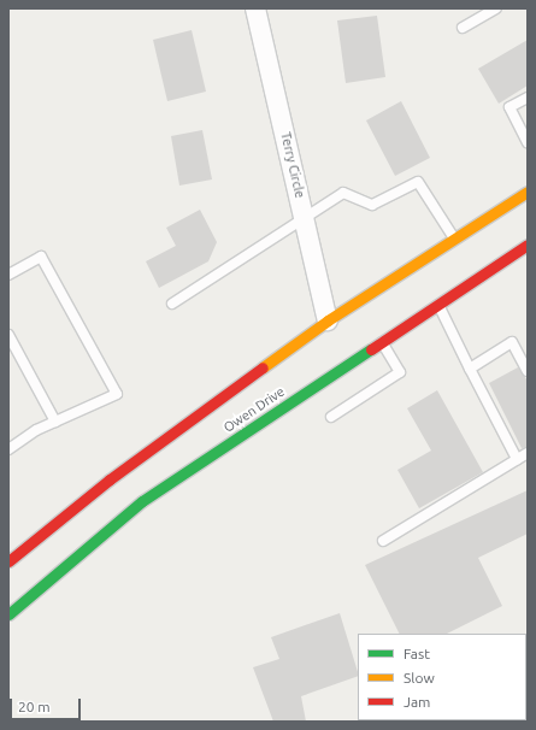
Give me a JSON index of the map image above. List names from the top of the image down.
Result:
{
  "streets": {
    "highway": ["Owen Drive"],
    "street": ["Terry Circle"]
  },
  "crossings": [
    ["Terry Circle", "Owen Drive"]
  ],
  "legend": ["Fast", "Slow", "Jam"],
  "scale_bar": "20 m"
}
